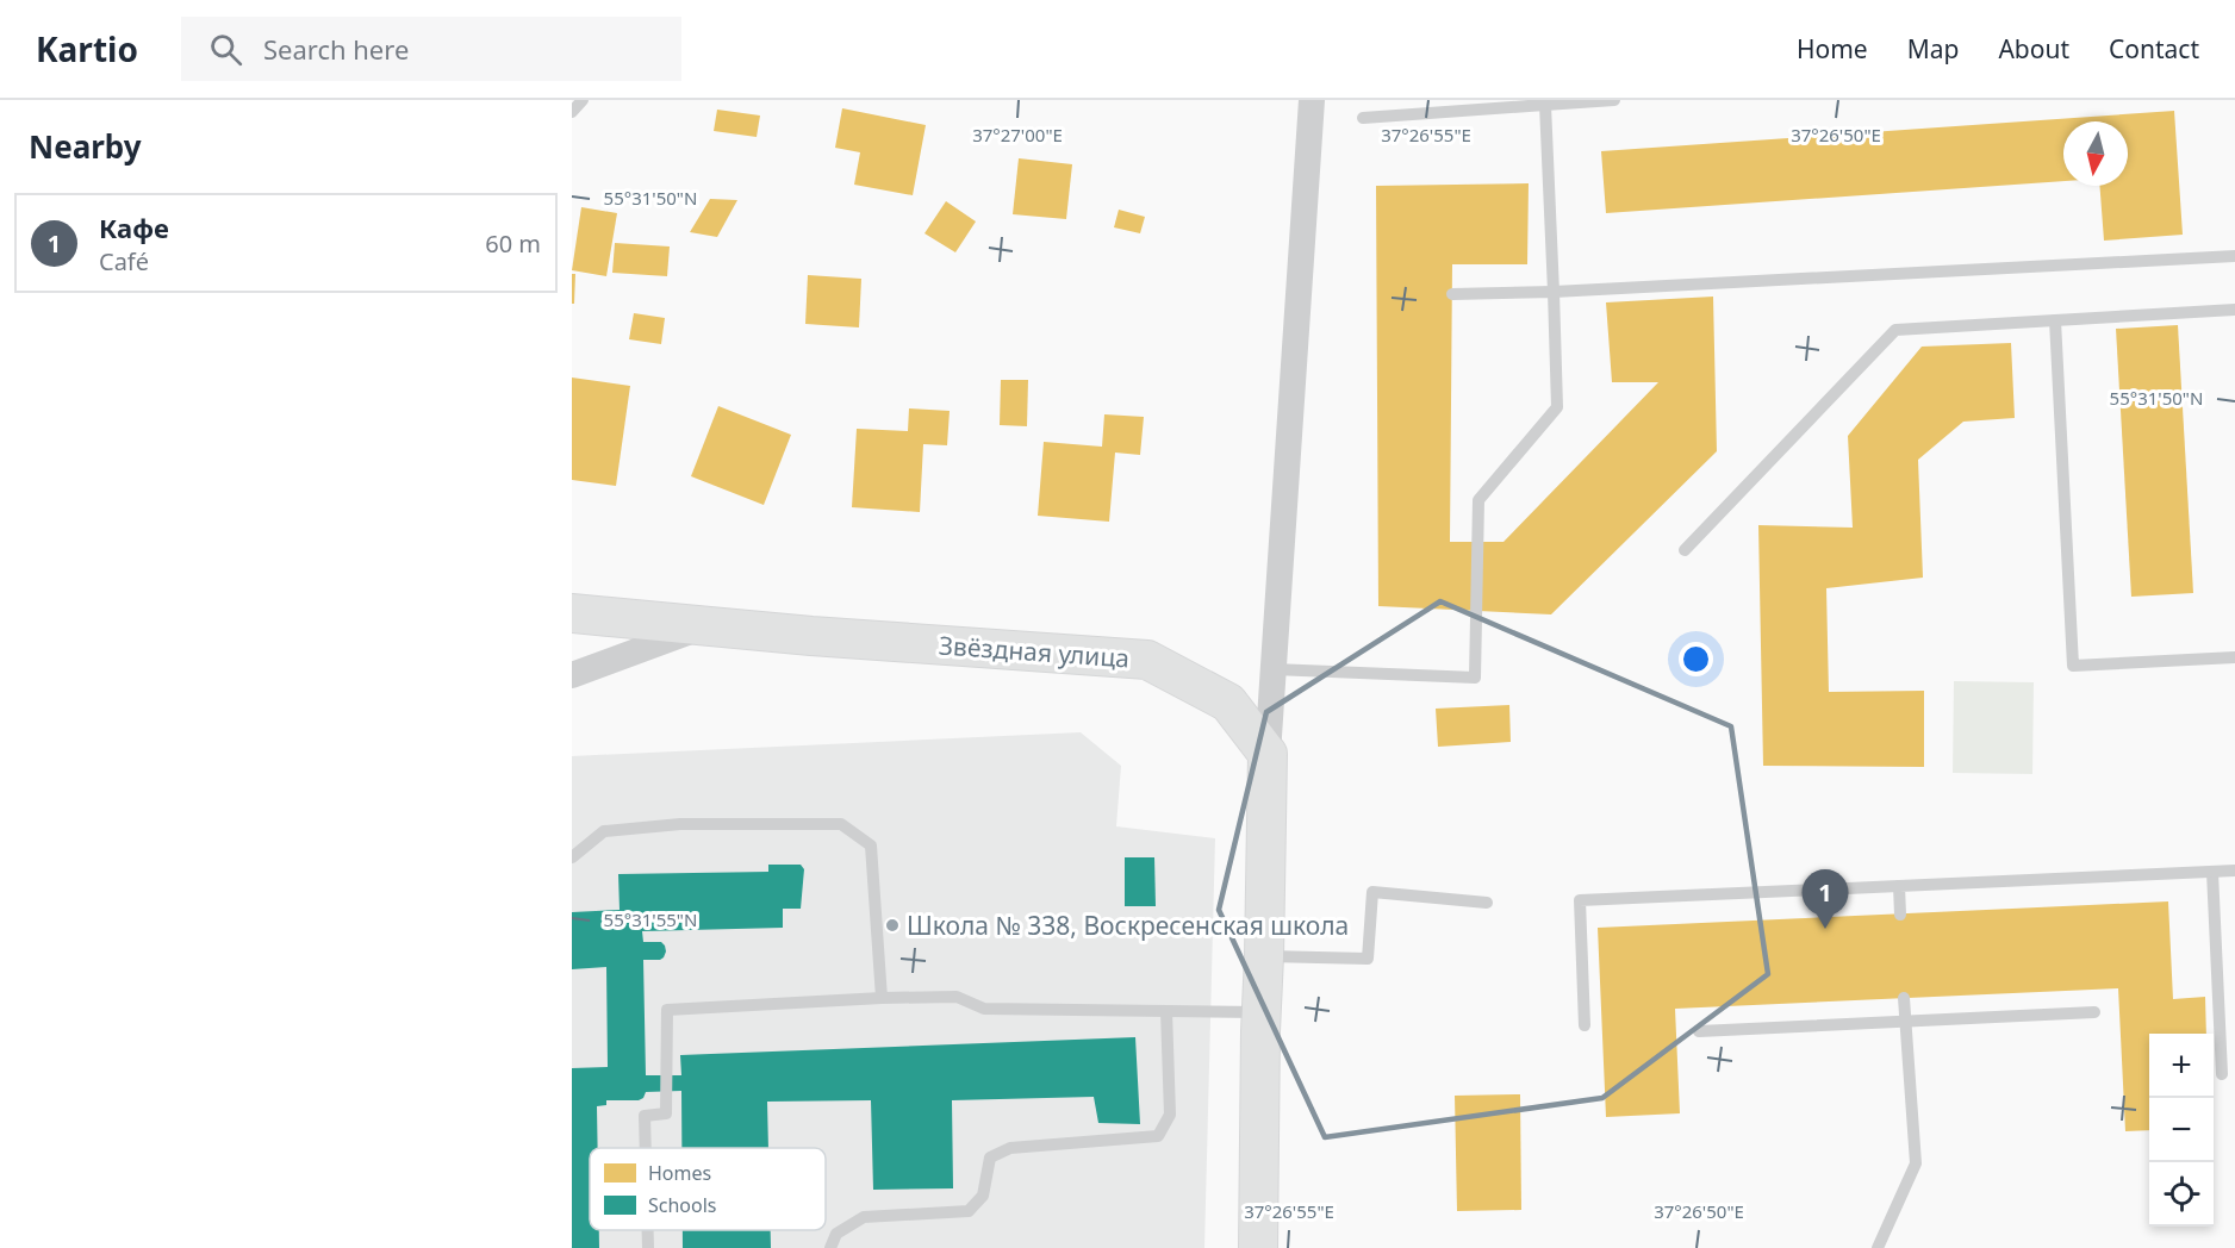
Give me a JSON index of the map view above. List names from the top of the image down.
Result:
{
  "streets": {
    "street": ["Звёздная улица"]
  },
  "places": ["Школа № 338, Воскресенская школа"],
  "legend": ["Homes", "Schools"],
  "north": "bottom",
  "page": {
    "header": "Kartio",
    "search": "Search here",
    "nav": [
      "Home",
      "Map",
      "About",
      "Contact"
    ],
    "heading": "Nearby",
    "list": [
      {
        "mark": "1",
        "name": "Кафе",
        "note": "Café",
        "value": "60 m"
      }
    ],
    "pins": "1",
    "map_buttons": ["+", "−"]
  },
  "coordinates": [
    "37°27'00\"E",
    "37°26'55\"E",
    "37°26'50\"E",
    "55°31'50\"N",
    "55°31'55\"N"
  ]
}
